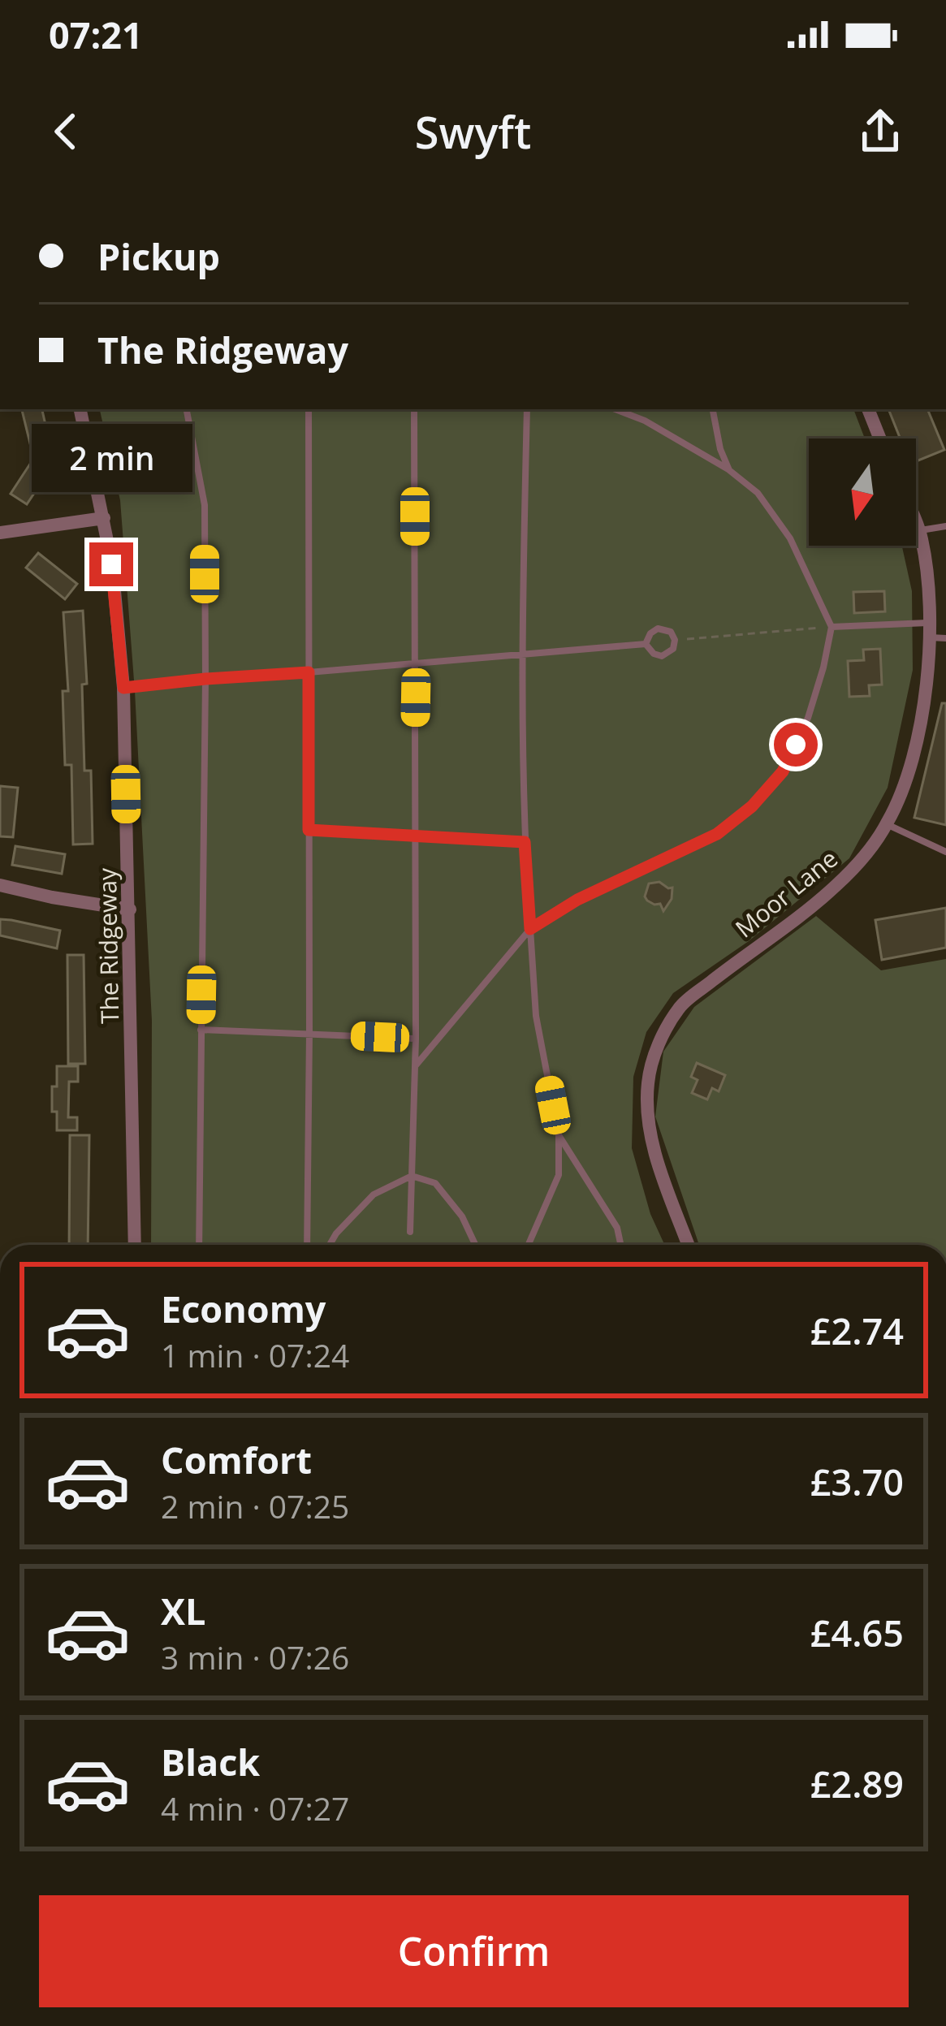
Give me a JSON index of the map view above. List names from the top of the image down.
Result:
{
  "streets": {
    "street": ["Moor Lane", "The Ridgeway"]
  },
  "north": "bottom",
  "page": {
    "status": "07:21",
    "header": "Swyft",
    "banner": ["Pickup", "The Ridgeway"],
    "bubble": "2 min",
    "list": [
      {
        "name": "Economy",
        "note": "1 min · 07:24",
        "value": "£2.74"
      },
      {
        "name": "Comfort",
        "note": "2 min · 07:25",
        "value": "£3.70"
      },
      {
        "name": "XL",
        "note": "3 min · 07:26",
        "value": "£4.65"
      },
      {
        "name": "Black",
        "note": "4 min · 07:27",
        "value": "£2.89"
      }
    ],
    "buttons": "Confirm"
  }
}
